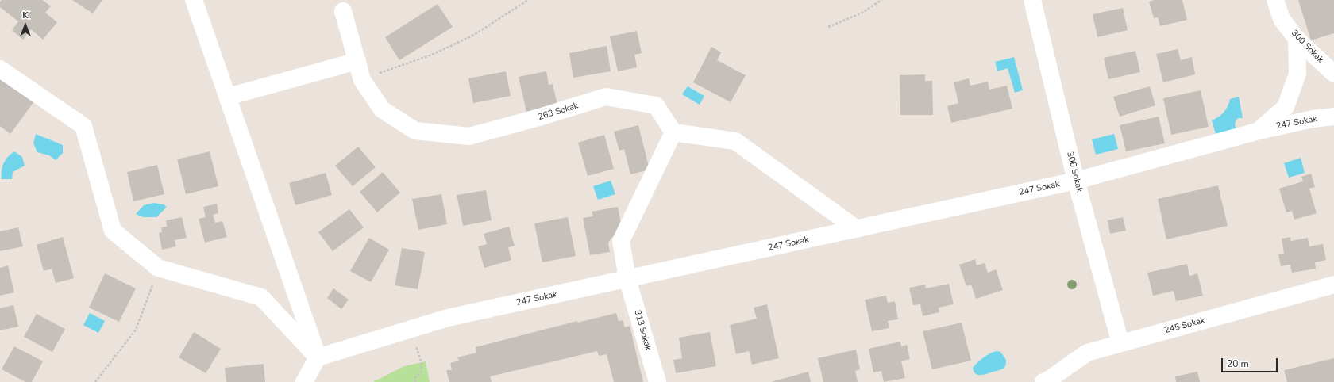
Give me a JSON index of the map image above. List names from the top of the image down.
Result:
{
  "streets": {
    "street": [
      "300 Sokak",
      "263 Sokak",
      "247 Sokak",
      "306 Sokak",
      "245 Sokak",
      "313 Sokak"
    ]
  },
  "crossings": [
    ["300 Sokak", "247 Sokak"],
    ["247 Sokak", "306 Sokak"],
    ["247 Sokak", "313 Sokak"],
    ["306 Sokak", "245 Sokak"]
  ],
  "scale_bar": "20 m",
  "north": "top"
}
